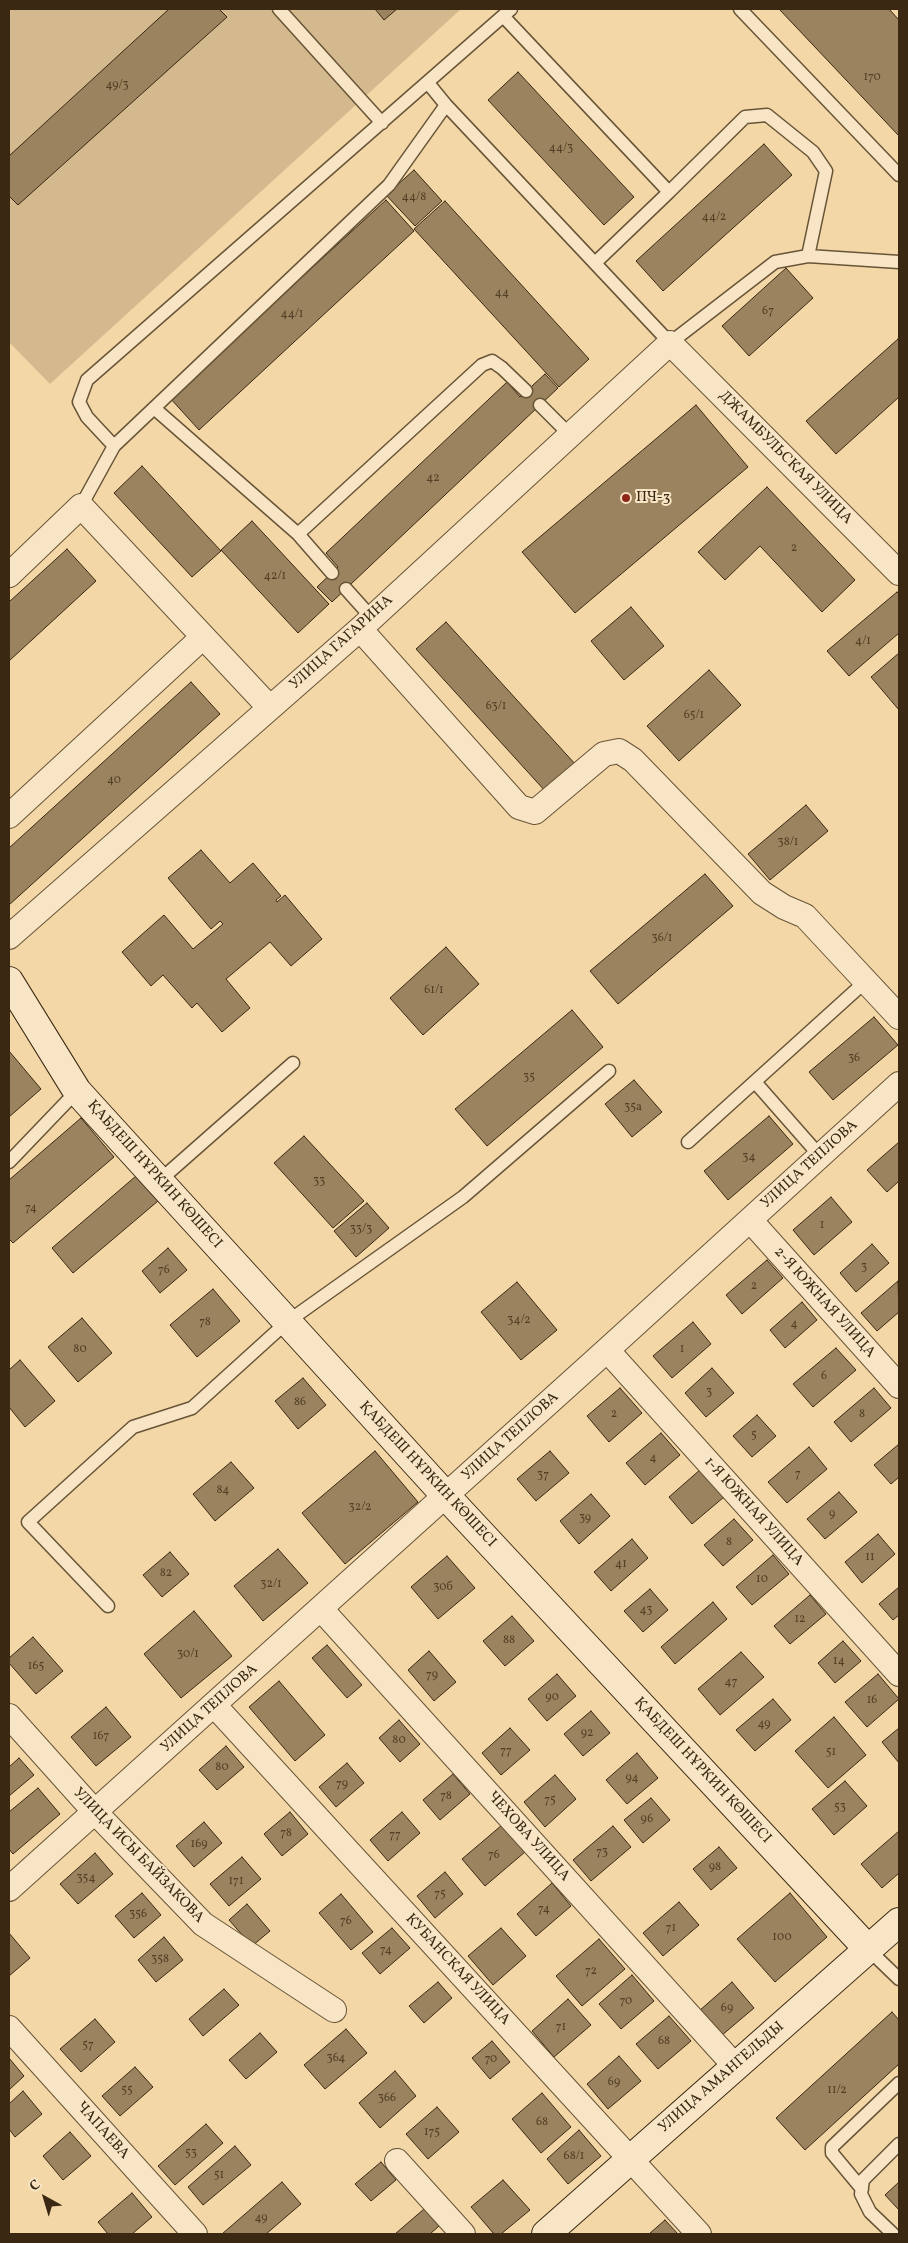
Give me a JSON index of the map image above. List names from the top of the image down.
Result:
{
  "streets": {
    "street": [
      "ДЖАМБУЛЬСКАЯ УЛИЦА",
      "УЛИЦА ГАГАРИНА",
      "УЛИЦА ТЕПЛОВА",
      "ҚАБДЕШ НҰРКИН КӨШЕСІ",
      "2-Я ЮЖНАЯ УЛИЦА",
      "1-Я ЮЖНАЯ УЛИЦА",
      "ЧЕХОВА УЛИЦА",
      "УЛИЦА ИСЫ БАЙЗАКОВА",
      "КУБАНСКАЯ УЛИЦА",
      "УЛИЦА АМАНГЕЛЬДЫ",
      "ЧАПАЕВА"
    ]
  },
  "crossings": [
    ["ДЖАМБУЛЬСКАЯ УЛИЦА", "УЛИЦА ГАГАРИНА"],
    ["УЛИЦА ТЕПЛОВА", "ҚАБДЕШ НҰРКИН КӨШЕСІ"],
    ["УЛИЦА ТЕПЛОВА", "2-Я ЮЖНАЯ УЛИЦА"],
    ["УЛИЦА ТЕПЛОВА", "1-Я ЮЖНАЯ УЛИЦА"],
    ["УЛИЦА ТЕПЛОВА", "ЧЕХОВА УЛИЦА"],
    ["УЛИЦА ТЕПЛОВА", "УЛИЦА ИСЫ БАЙЗАКОВА"],
    ["УЛИЦА ТЕПЛОВА", "КУБАНСКАЯ УЛИЦА"],
    ["ҚАБДЕШ НҰРКИН КӨШЕСІ", "УЛИЦА АМАНГЕЛЬДЫ"],
    ["ЧЕХОВА УЛИЦА", "УЛИЦА АМАНГЕЛЬДЫ"],
    ["КУБАНСКАЯ УЛИЦА", "УЛИЦА АМАНГЕЛЬДЫ"]
  ],
  "places": ["ПЧ-3"],
  "house_numbers": [
    "170",
    "49/3",
    "44/3",
    "44/8",
    "44/2",
    "44",
    "67",
    "44/1",
    "42",
    "2",
    "42/1",
    "4/1",
    "63/1",
    "65/1",
    "40",
    "38/1",
    "36/1",
    "61/1",
    "36",
    "35",
    "35а",
    "34",
    "33",
    "74",
    "1",
    "33/3",
    "3",
    "76",
    "2",
    "34/2",
    "78",
    "4",
    "80",
    "1",
    "6",
    "3",
    "86",
    "2",
    "8",
    "5",
    "4",
    "7",
    "37",
    "84",
    "32/2",
    "9",
    "39",
    "8",
    "11",
    "41",
    "82",
    "10",
    "32/1",
    "30б",
    "43",
    "12",
    "88",
    "30/1",
    "14",
    "165",
    "79",
    "47",
    "90",
    "16",
    "49",
    "92",
    "167",
    "80",
    "77",
    "51",
    "80",
    "94",
    "79",
    "78",
    "75",
    "53",
    "96",
    "78",
    "77",
    "169",
    "73",
    "76",
    "98",
    "354",
    "171",
    "75",
    "74",
    "356",
    "76",
    "71",
    "100",
    "74",
    "358",
    "72",
    "70",
    "69",
    "71",
    "68",
    "57",
    "364",
    "70",
    "69",
    "55",
    "11/2",
    "366",
    "68",
    "175",
    "53",
    "68/1",
    "51",
    "49"
  ],
  "north": "top left"
}
